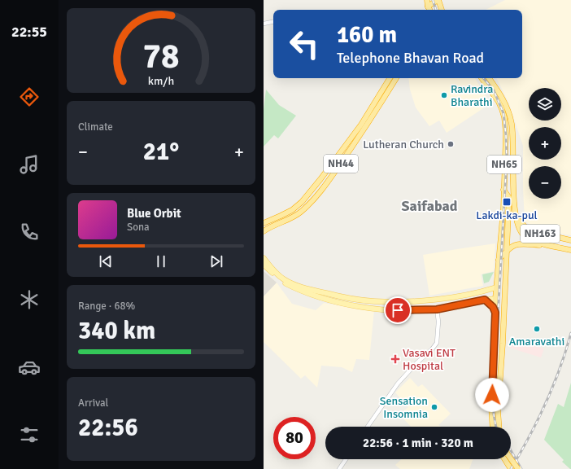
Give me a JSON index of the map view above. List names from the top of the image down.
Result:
{
  "streets": {
    "highway": ["NH44", "NH65", "NH163"]
  },
  "crossings": [
    ["NH65", "NH163"]
  ],
  "districts": ["Saifabad"],
  "places": {
    "other": [
      "Ravindra Bharathi",
      "Lutheran Church",
      "Amaravathi",
      "Sensation Insomnia"
    ],
    "transit": ["Lakdi-ka-pul"],
    "health": ["Vasavi ENT Hospital"]
  },
  "page": {
    "tabs": "22:55",
    "turn": ["160 m", "Telephone Bhavan Road"],
    "map_buttons": ["+", "−"],
    "tile": [
      "Climate",
      ["Range · 68%", "340 km"],
      ["Arrival", "22:56"]
    ],
    "heat": ["−", "21°", "+"],
    "song": ["Blue Orbit", "Sona"],
    "limit": "80",
    "trip": "22:56 · 1 min · 320 m",
    "gauge": ["78", "km/h"]
  }
}
